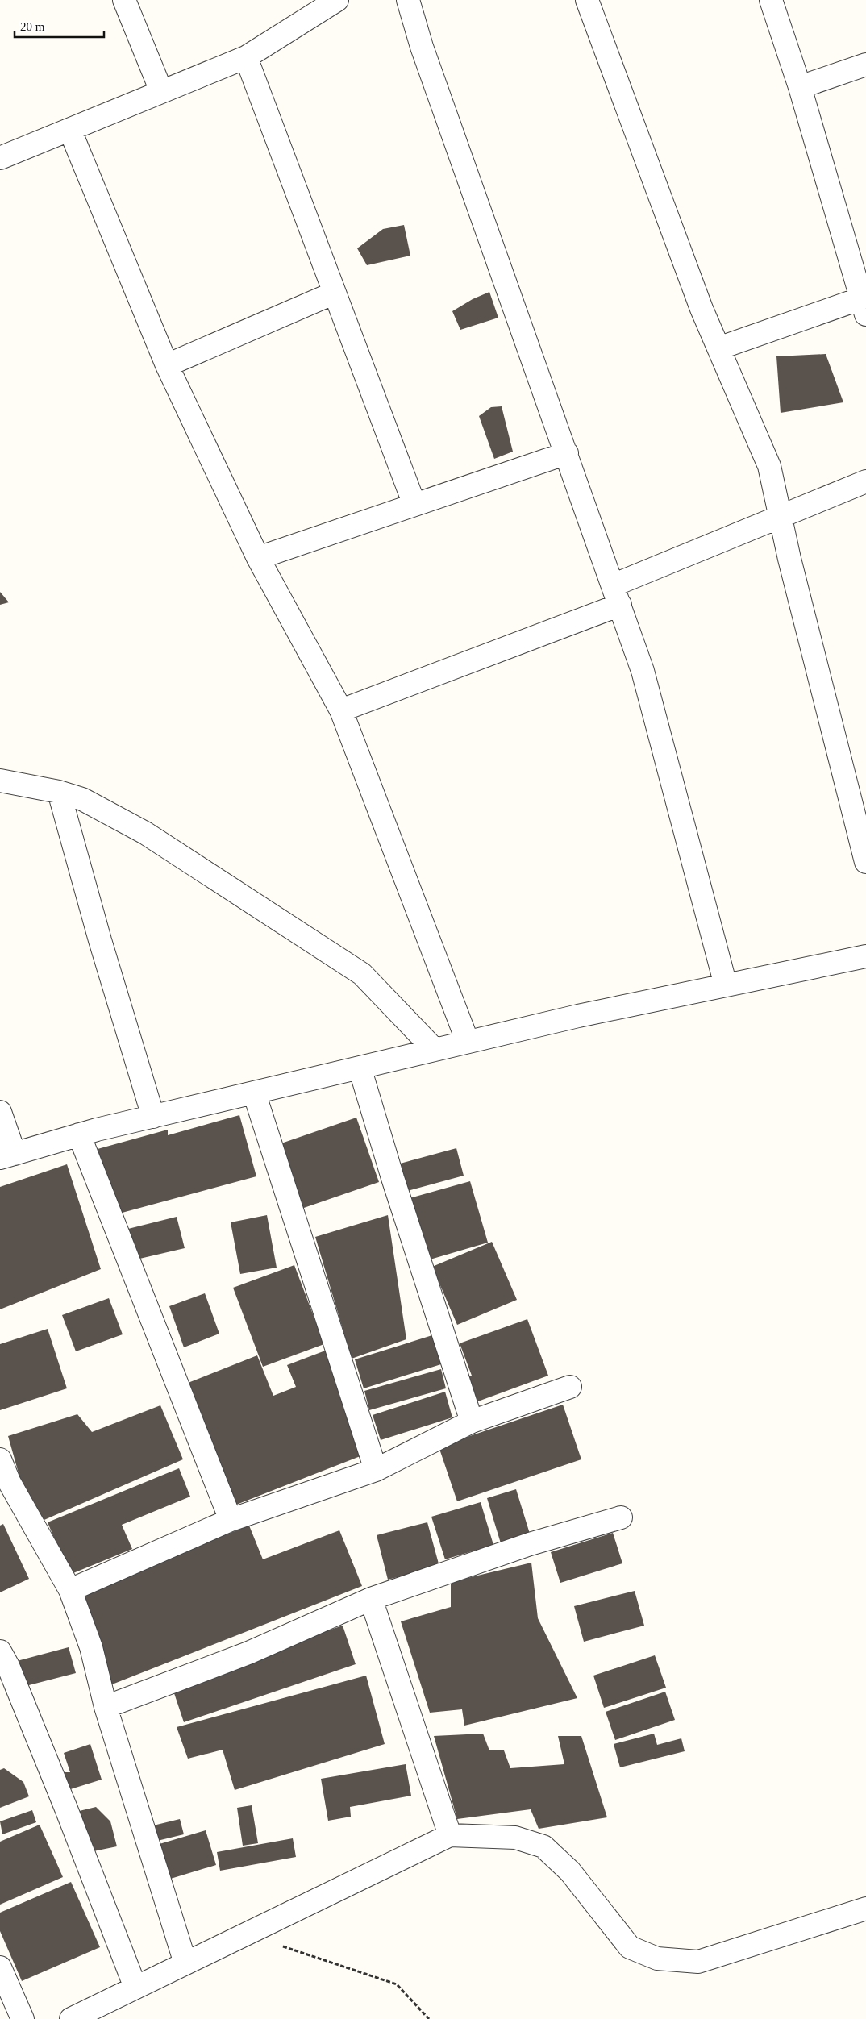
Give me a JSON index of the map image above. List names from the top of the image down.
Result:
{
  "scale_bar": "20 m"
}
